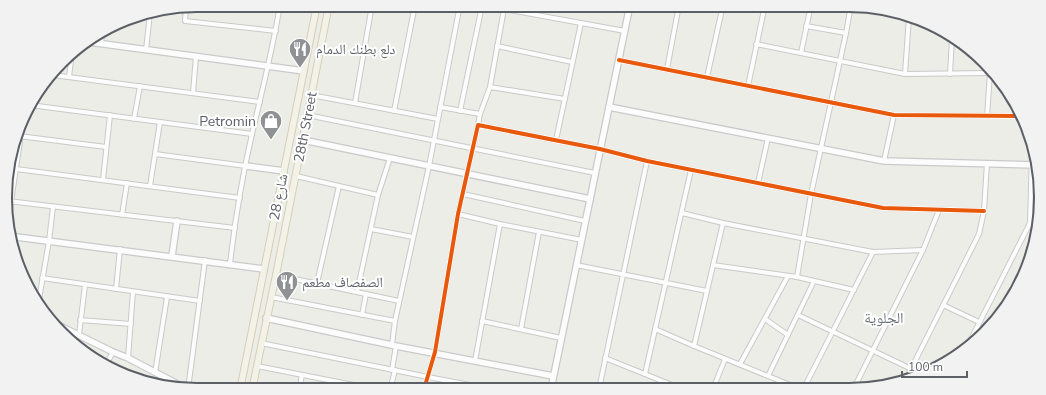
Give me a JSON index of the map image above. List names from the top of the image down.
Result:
{
  "streets": {
    "main road": ["28th Street", "شارع 28"]
  },
  "districts": ["الجلوية"],
  "places": {
    "restaurant": ["دلع بطنك الدمام", "الصفصاف مطعم"],
    "shop": ["Petromin"]
  },
  "scale_bar": "100 m"
}
